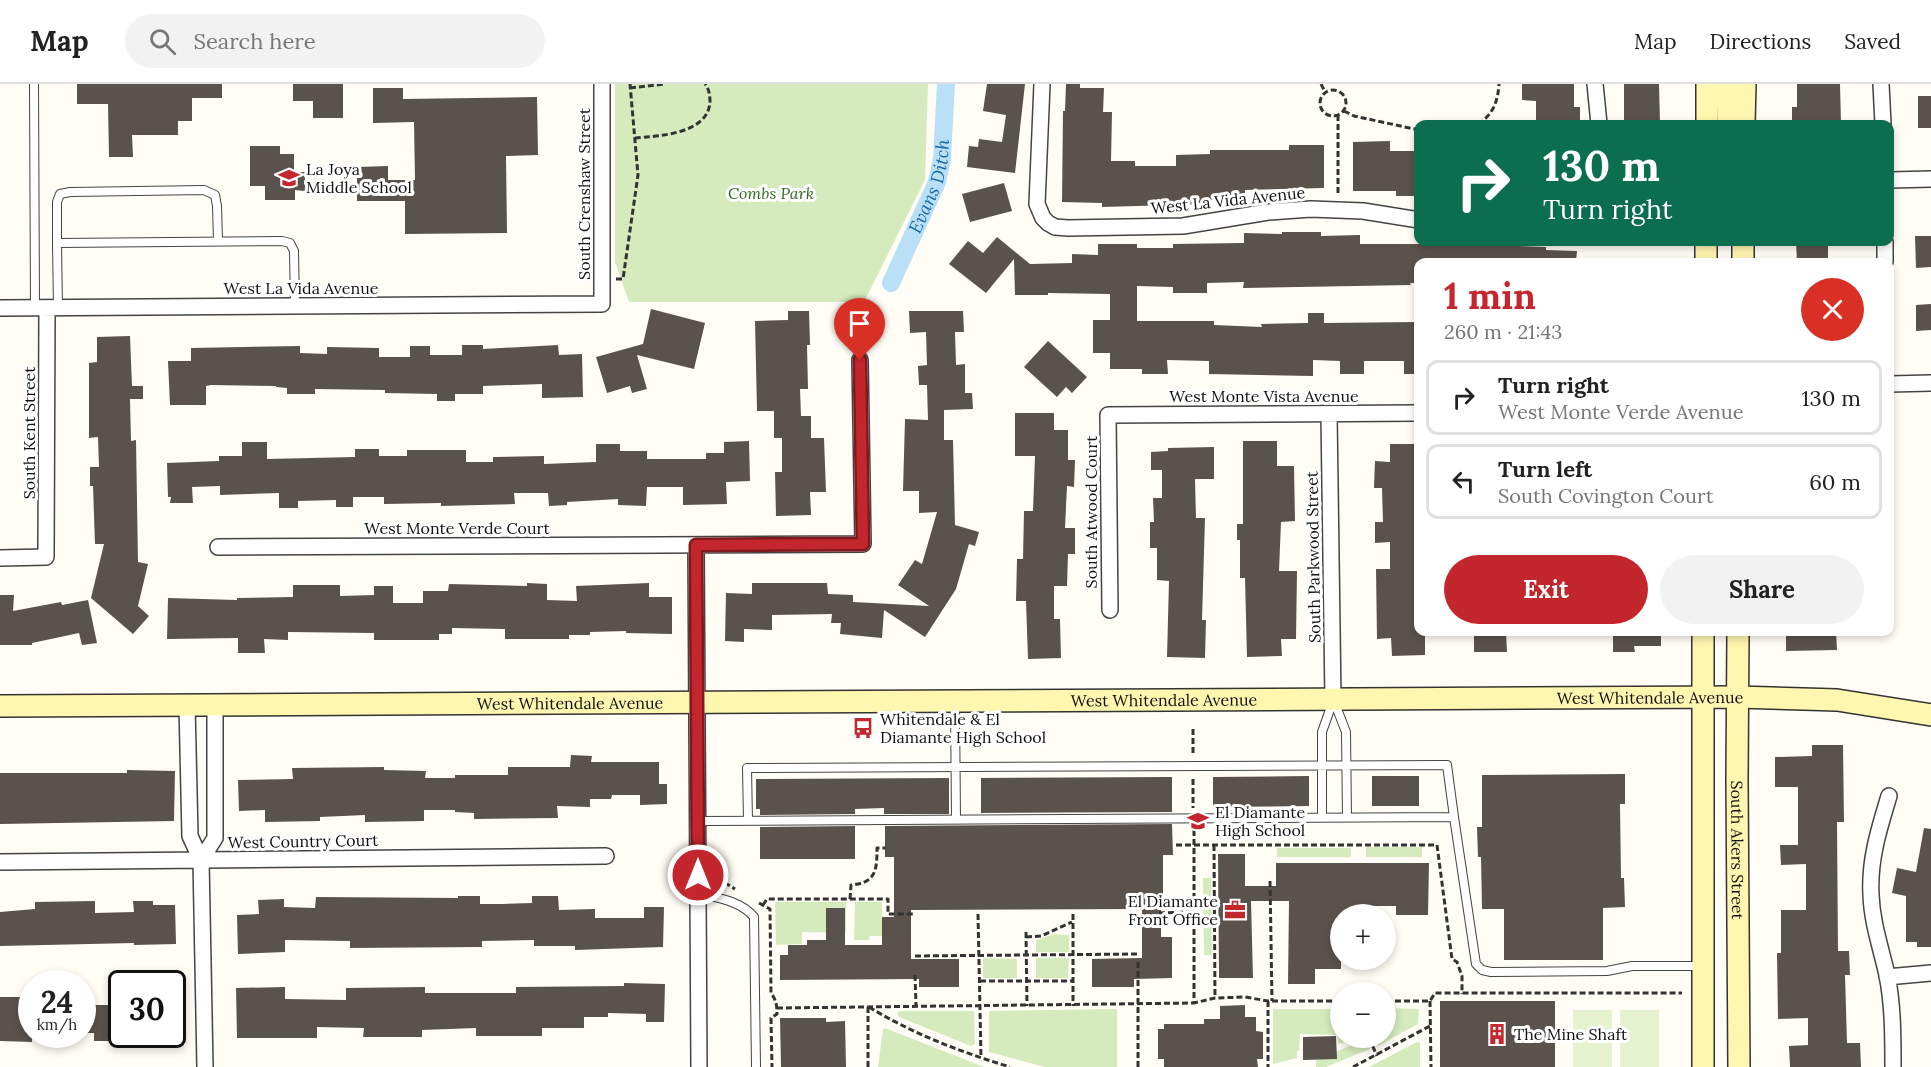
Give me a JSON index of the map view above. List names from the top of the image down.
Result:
{
  "streets": {
    "street": [
      "South Crenshaw Street",
      "West La Vida Avenue",
      "West Monte Vista Avenue",
      "South Kent Street",
      "South Atwood Court",
      "West Monte Verde Court",
      "South Parkwood Street",
      "West Whitendale Avenue",
      "West Country Court",
      "South Akers Street"
    ]
  },
  "crossings": [
    ["South Crenshaw Street", "West La Vida Avenue"],
    ["West La Vida Avenue", "South Kent Street"],
    ["West Monte Vista Avenue", "South Atwood Court"],
    ["West Monte Vista Avenue", "South Parkwood Street"],
    ["South Parkwood Street", "West Whitendale Avenue"],
    ["West Whitendale Avenue", "South Akers Street"]
  ],
  "water": ["Evans Ditch"],
  "parks": ["Combs Park"],
  "places": {
    "school or university": ["La Joya Middle School", "El Diamante High School"],
    "bus stop": ["Whitendale & El Diamante High School"],
    "office": ["El Diamante Front Office"],
    "building": ["The Mine Shaft"]
  },
  "page": {
    "header": "Map",
    "search": "Search here",
    "nav": ["Map", "Directions", "Saved"],
    "turn": ["130 m", "Turn right"],
    "heading": ["1 min", "260 m · 21:43"],
    "list": [
      {
        "name": "Turn right",
        "note": "West Monte Verde Avenue",
        "value": "130 m"
      },
      {
        "name": "Turn left",
        "note": "South Covington Court",
        "value": "60 m"
      }
    ],
    "buttons": ["Exit", "Share"],
    "map_buttons": ["+", "−"],
    "speed": "24 km/h",
    "limit": "30"
  }
}
